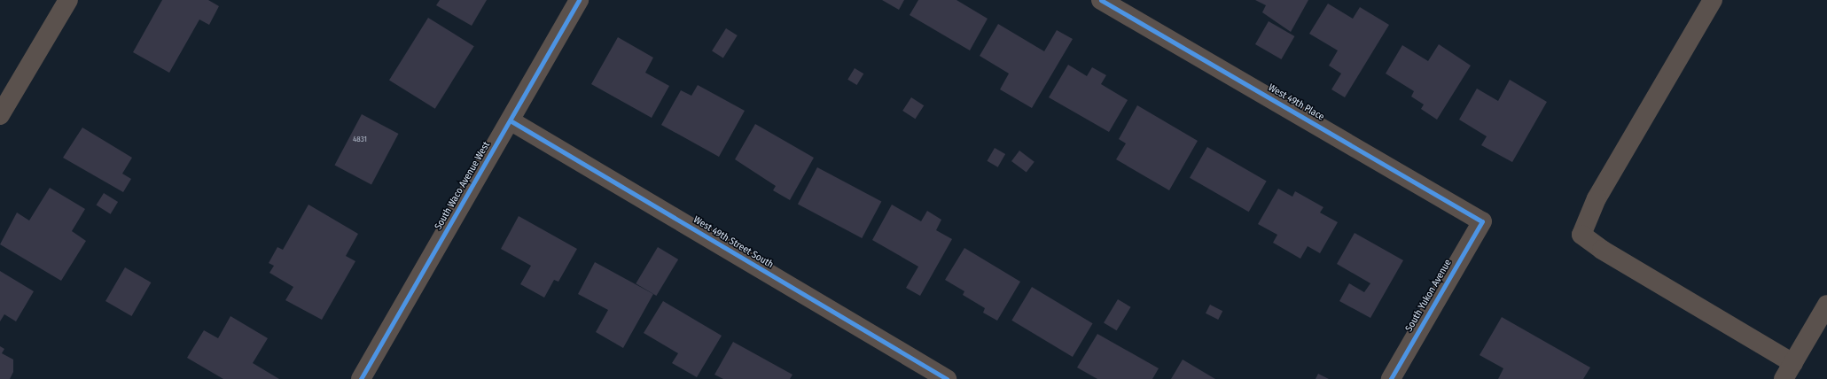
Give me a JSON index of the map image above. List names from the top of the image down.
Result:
{
  "streets": {
    "street": [
      "West 49th Place",
      "South Waco Avenue West",
      "West 49th Street South",
      "South Yukon Avenue"
    ]
  },
  "crossings": [
    ["West 49th Place", "South Yukon Avenue"],
    ["South Waco Avenue West", "West 49th Street South"]
  ],
  "house_numbers": ["4831"]
}
